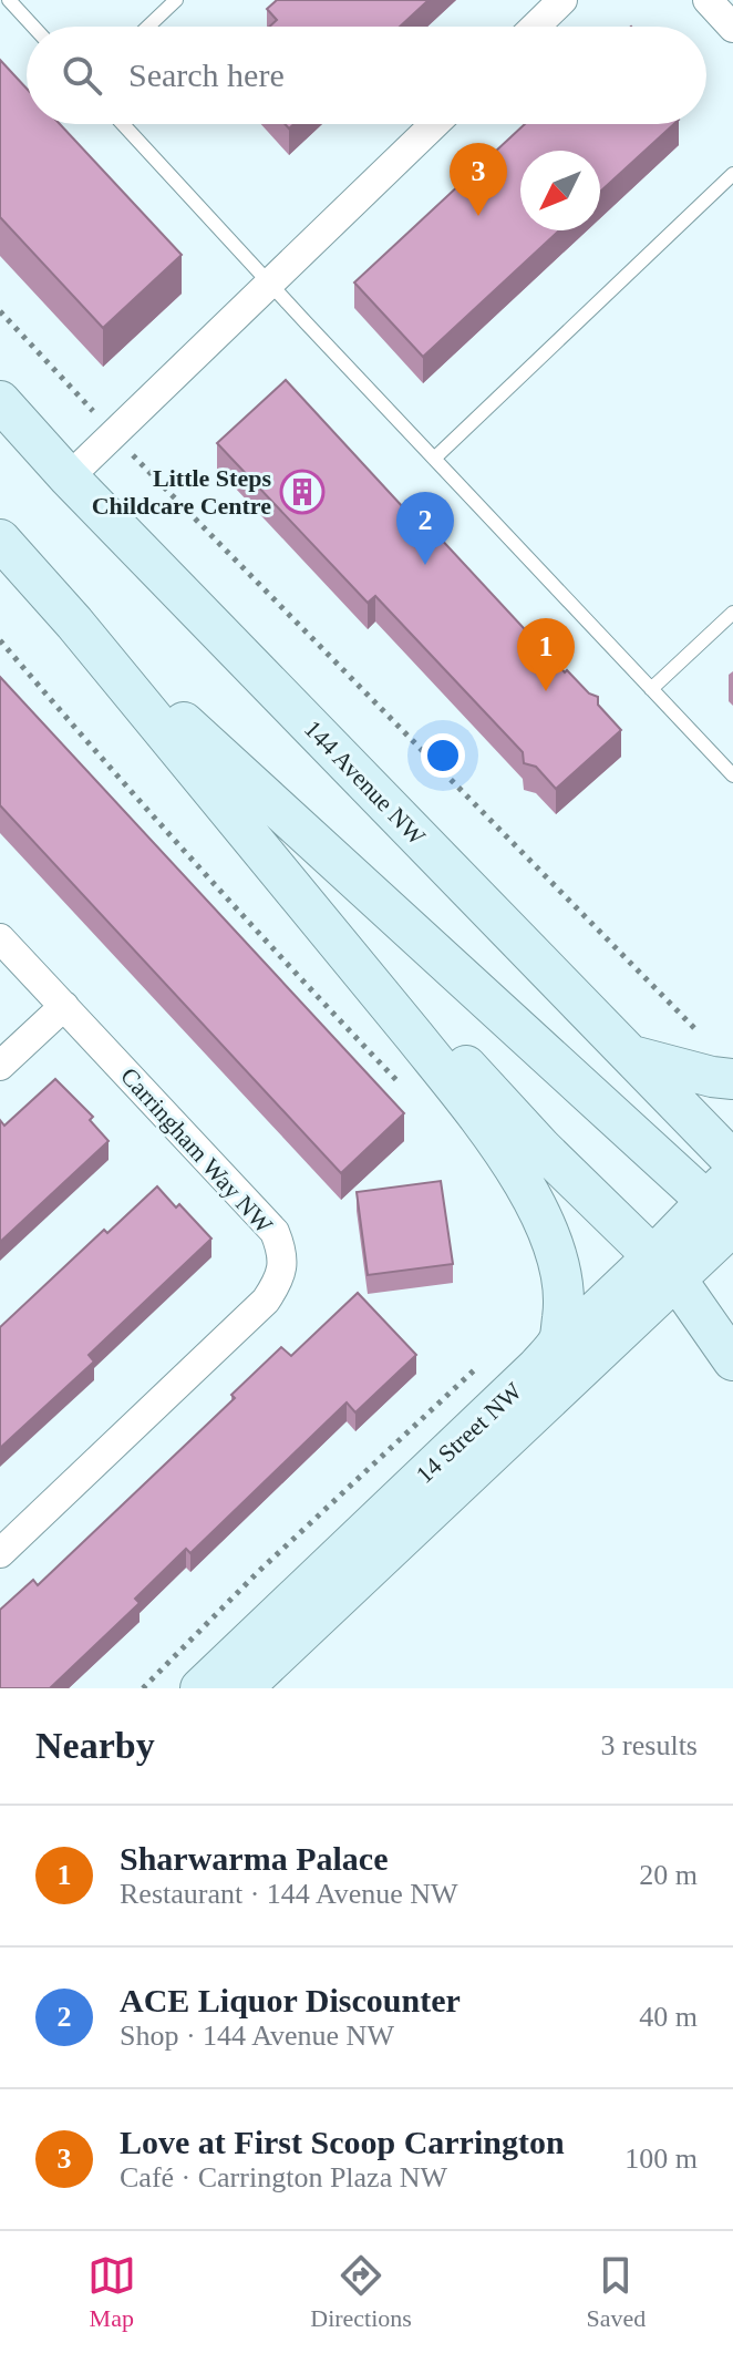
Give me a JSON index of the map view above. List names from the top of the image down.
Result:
{
  "streets": {
    "main road": ["144 Avenue NW", "14 Street NW"],
    "street": ["Carringham Way NW"]
  },
  "places": {
    "building": ["Little Steps Childcare Centre"]
  },
  "north": "bottom left",
  "page": {
    "search": "Search here",
    "pins": ["3", "2", "1"],
    "heading": ["Nearby", "3 results"],
    "list": [
      {
        "mark": "1",
        "name": "Sharwarma Palace",
        "note": "Restaurant · 144 Avenue NW",
        "value": "20 m"
      },
      {
        "mark": "2",
        "name": "ACE Liquor Discounter",
        "note": "Shop · 144 Avenue NW",
        "value": "40 m"
      },
      {
        "mark": "3",
        "name": "Love at First Scoop Carrington",
        "note": "Café · Carrington Plaza NW",
        "value": "100 m"
      }
    ],
    "nav": ["Map", "Directions", "Saved"]
  }
}
